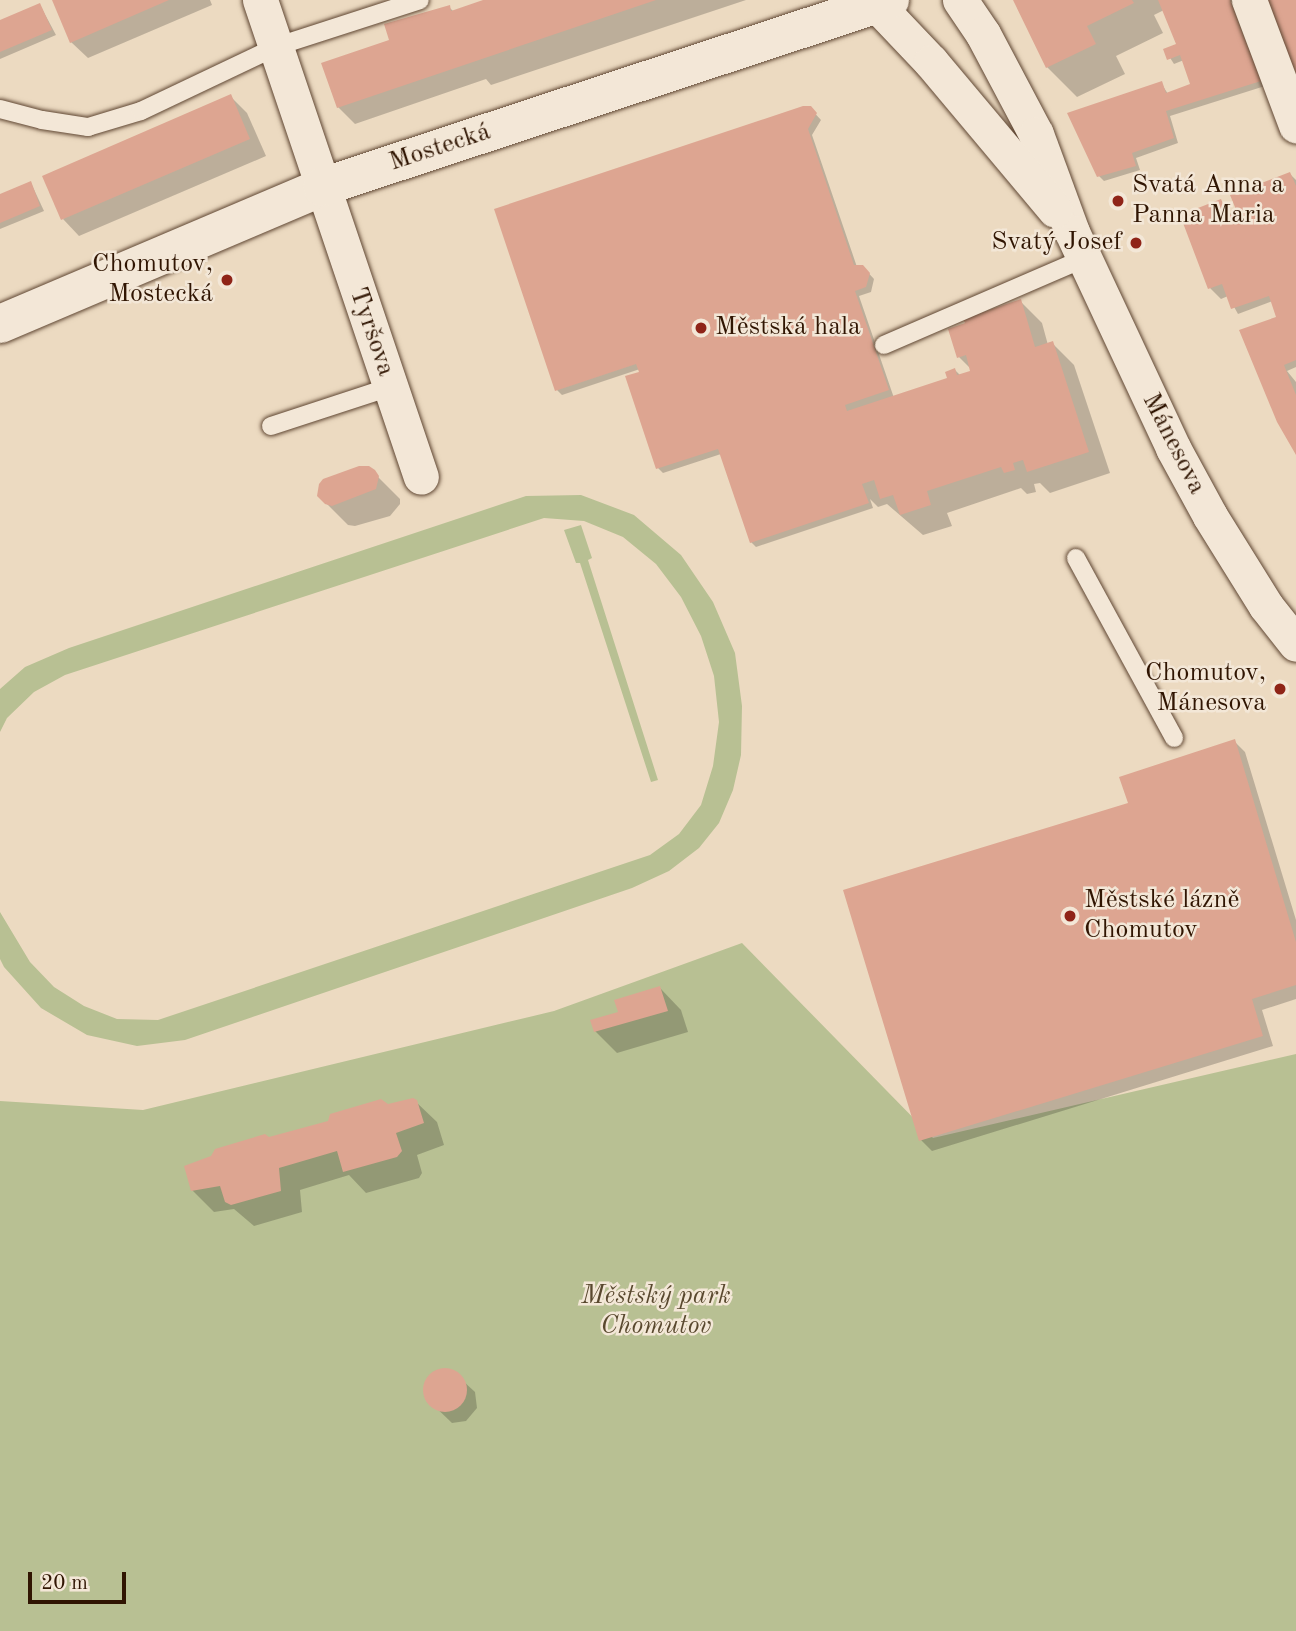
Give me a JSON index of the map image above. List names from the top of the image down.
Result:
{
  "streets": {
    "street": ["Mostecká", "Tyršova", "Mánesova"]
  },
  "crossings": [
    ["Mostecká", "Tyršova"],
    ["Mostecká", "Mánesova"]
  ],
  "parks": ["Městský park Chomutov"],
  "places": [
    "Svatá Anna a Panna Maria",
    "Svatý Josef",
    "Chomutov, Mostecká",
    "Městská hala",
    "Chomutov, Mánesova",
    "Městské lázně Chomutov"
  ],
  "scale_bar": "20 m"
}
